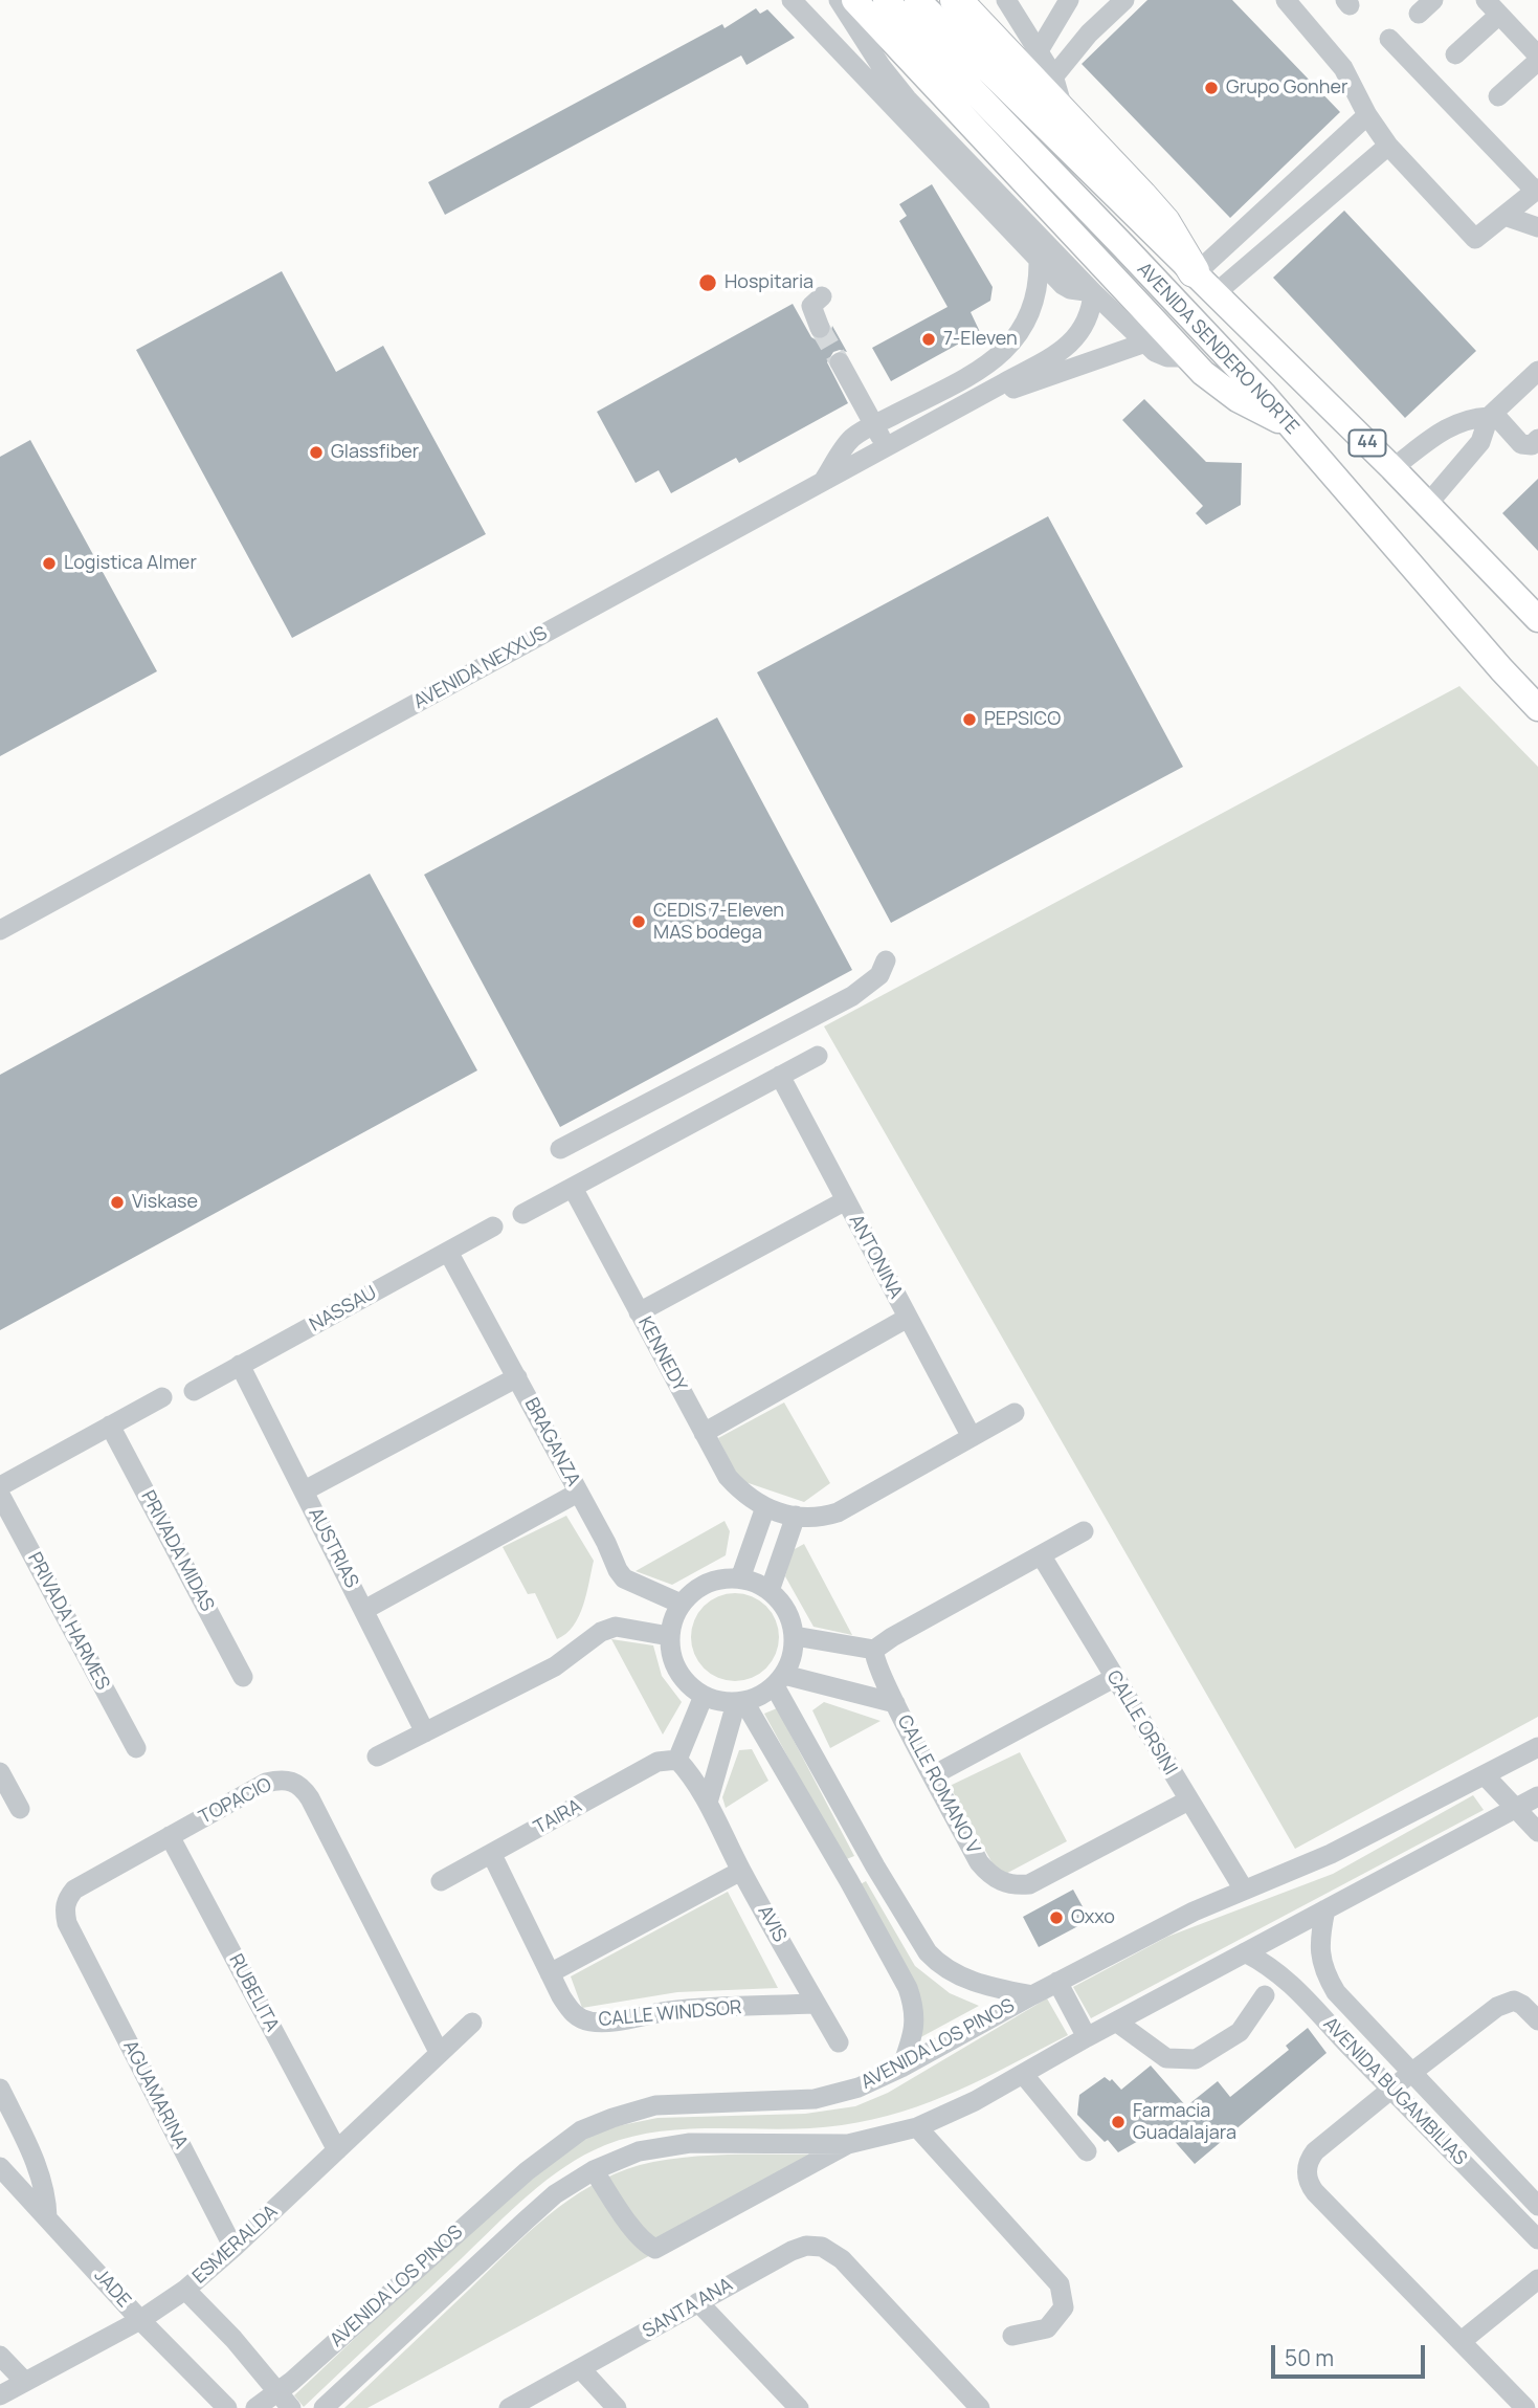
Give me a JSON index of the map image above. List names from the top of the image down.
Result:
{
  "streets": {
    "main road": ["AVENIDA SENDERO NORTE", "44"],
    "street": [
      "AVENIDA NEXXUS",
      "ANTONINA",
      "NASSAU",
      "KENNEDY",
      "BRAGANZA",
      "AUSTRIAS",
      "PRIVADA MIDAS",
      "PRIVADA HARMES",
      "CALLE ORSINI",
      "CALLE ROMANO V",
      "TOPACIO",
      "TAIRA",
      "AVIS",
      "RUBELITA",
      "CALLE WINDSOR",
      "AVENIDA LOS PINOS",
      "AVENIDA BUGAMBILIAS",
      "AGUAMARINA",
      "ESMERALDA",
      "JADE",
      "SANTA ANA"
    ]
  },
  "crossings": [
    ["ANTONINA", "KENNEDY"],
    ["NASSAU", "BRAGANZA"],
    ["NASSAU", "AUSTRIAS"],
    ["CALLE ORSINI", "CALLE ROMANO V"],
    ["CALLE ORSINI", "AVENIDA LOS PINOS"],
    ["TOPACIO", "RUBELITA"],
    ["TOPACIO", "AGUAMARINA"],
    ["TOPACIO", "ESMERALDA"],
    ["TAIRA", "AVIS"],
    ["TAIRA", "CALLE WINDSOR"],
    ["AVIS", "CALLE WINDSOR"],
    ["RUBELITA", "ESMERALDA"],
    ["AVENIDA LOS PINOS", "AVENIDA BUGAMBILIAS"],
    ["AGUAMARINA", "ESMERALDA"],
    ["ESMERALDA", "JADE"]
  ],
  "places": [
    "Grupo Gonher",
    "Hospitaria",
    "7-Eleven",
    "Glassfiber",
    "Logistica Almer",
    "PEPSICO",
    "CEDIS 7-Eleven MAS bodega",
    "Viskase",
    "Oxxo",
    "Farmacia Guadalajara"
  ],
  "scale_bar": "50 m"
}
